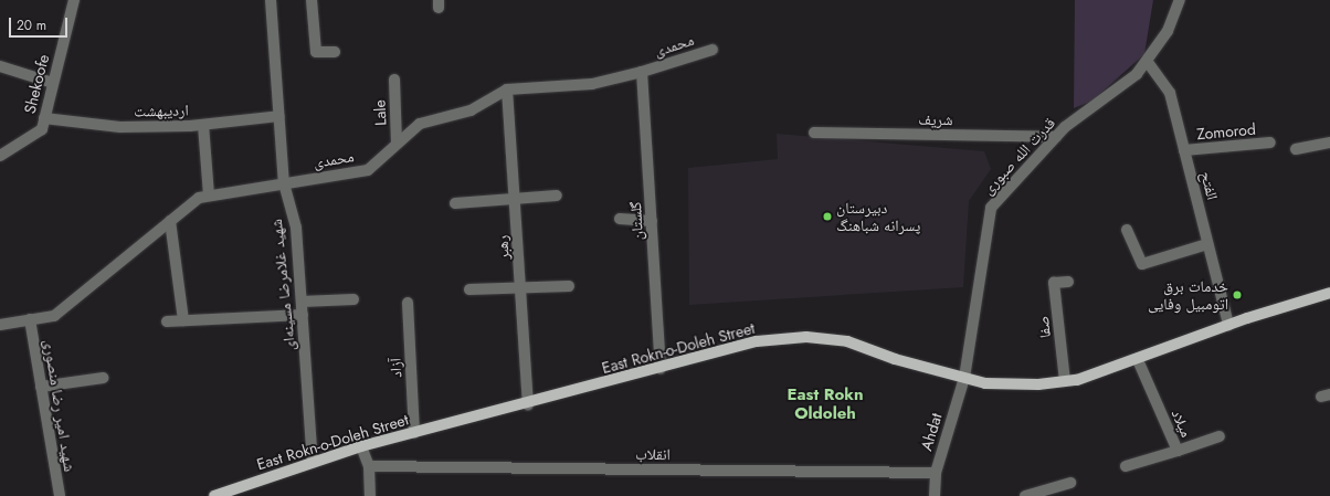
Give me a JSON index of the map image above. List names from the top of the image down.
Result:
{
  "streets": {
    "main road": ["East Rokn-o-Doleh Street"],
    "street": [
      "محمدی",
      "Shekoofe",
      "اردیبهشت",
      "Lale",
      "شریف",
      "Zomorod",
      "قدرت الله صبوری",
      "الفتح",
      "گلستان",
      "رهبر",
      "شهید غلامرضا مسینه‌ای",
      "صفا",
      "آزاد",
      "شهید امیر رضا منصوری",
      "میلاد",
      "Ahdat",
      "انقلاب"
    ]
  },
  "crossings": [
    ["محمدی", "Lale"],
    ["محمدی", "گلستان"],
    ["محمدی", "رهبر"],
    ["محمدی", "شهید غلامرضا مسینه‌ای"],
    ["محمدی", "شهید امیر رضا منصوری"],
    ["Shekoofe", "اردیبهشت"],
    ["اردیبهشت", "شهید غلامرضا مسینه‌ای"],
    ["شریف", "قدرت الله صبوری"],
    ["Zomorod", "الفتح"],
    ["قدرت الله صبوری", "الفتح"],
    ["قدرت الله صبوری", "East Rokn-o-Doleh Street"],
    ["قدرت الله صبوری", "Ahdat"],
    ["الفتح", "East Rokn-o-Doleh Street"],
    ["گلستان", "East Rokn-o-Doleh Street"],
    ["رهبر", "East Rokn-o-Doleh Street"],
    ["شهید غلامرضا مسینه‌ای", "East Rokn-o-Doleh Street"],
    ["صفا", "East Rokn-o-Doleh Street"],
    ["East Rokn-o-Doleh Street", "آزاد"],
    ["East Rokn-o-Doleh Street", "میلاد"],
    ["East Rokn-o-Doleh Street", "Ahdat"],
    ["Ahdat", "انقلاب"]
  ],
  "districts": ["East Rokn Oldoleh"],
  "places": ["دبیرستان پسرانه شباهنگ", "خدمات برق اتومبیل وفایی"],
  "scale_bar": "20 m"
}
